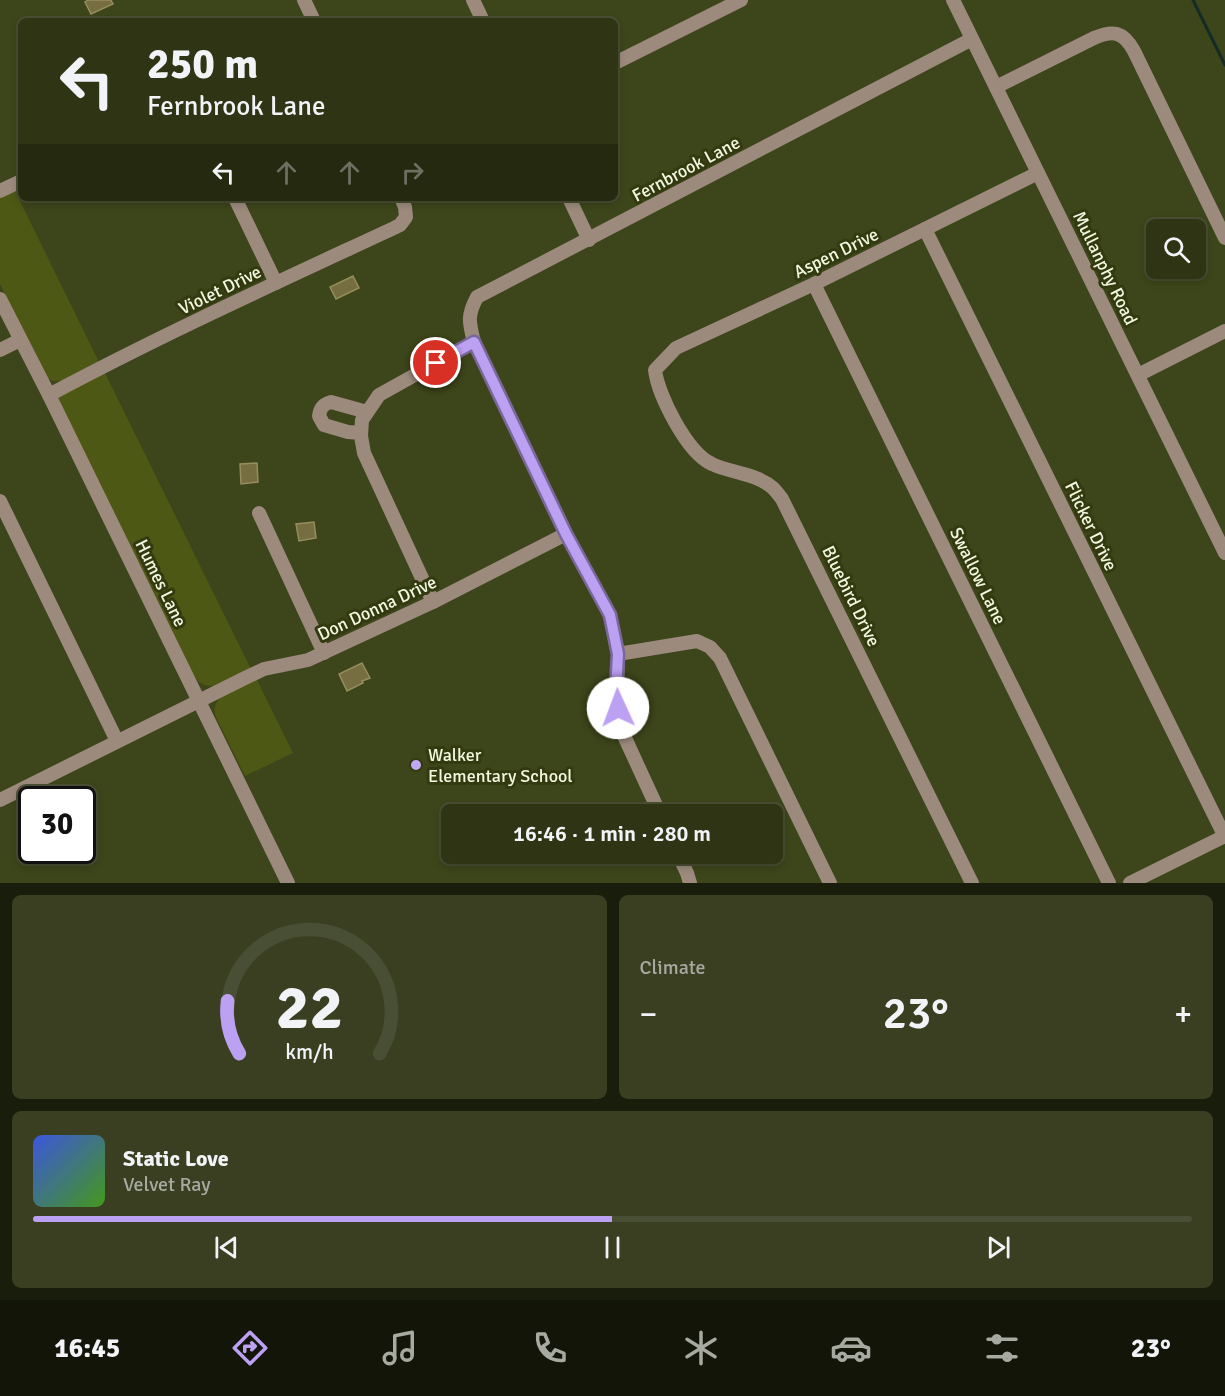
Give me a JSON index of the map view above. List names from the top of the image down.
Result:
{
  "streets": {
    "street": [
      "Fernbrook Lane",
      "Aspen Drive",
      "Mullanphy Road",
      "Violet Drive",
      "Flicker Drive",
      "Swallow Lane",
      "Humes Lane",
      "Bluebird Drive",
      "Don Donna Drive"
    ]
  },
  "crossings": [
    ["Fernbrook Lane", "Mullanphy Road"],
    ["Fernbrook Lane", "Don Donna Drive"],
    ["Aspen Drive", "Mullanphy Road"],
    ["Aspen Drive", "Flicker Drive"],
    ["Aspen Drive", "Swallow Lane"],
    ["Aspen Drive", "Bluebird Drive"],
    ["Violet Drive", "Humes Lane"],
    ["Humes Lane", "Don Donna Drive"]
  ],
  "places": ["Walker Elementary School"],
  "page": {
    "turn": ["250 m", "Fernbrook Lane"],
    "limit": "30",
    "trip": "16:46 · 1 min · 280 m",
    "tile": "Climate",
    "heat": ["−", "23°", "+"],
    "song": ["Static Love", "Velvet Ray"],
    "tabs": ["16:45", "23°"],
    "gauge": ["22", "km/h"]
  }
}
